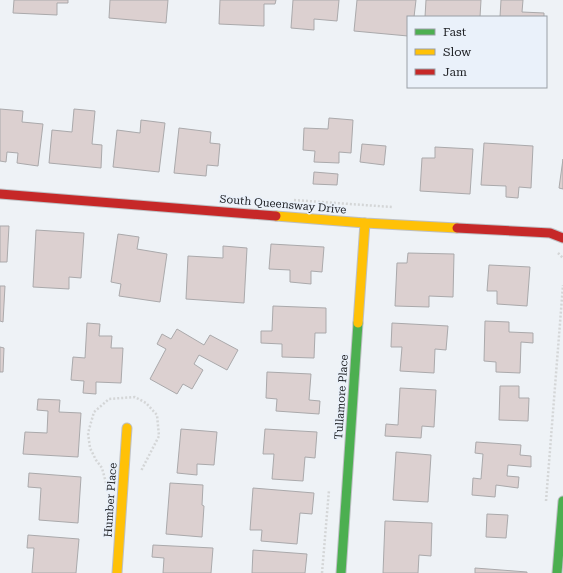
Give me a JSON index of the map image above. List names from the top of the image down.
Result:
{
  "streets": {
    "street": ["South Queensway Drive", "Tullamore Place", "Humber Place"]
  },
  "crossings": [
    ["South Queensway Drive", "Tullamore Place"]
  ],
  "legend": ["Fast", "Slow", "Jam"]
}
